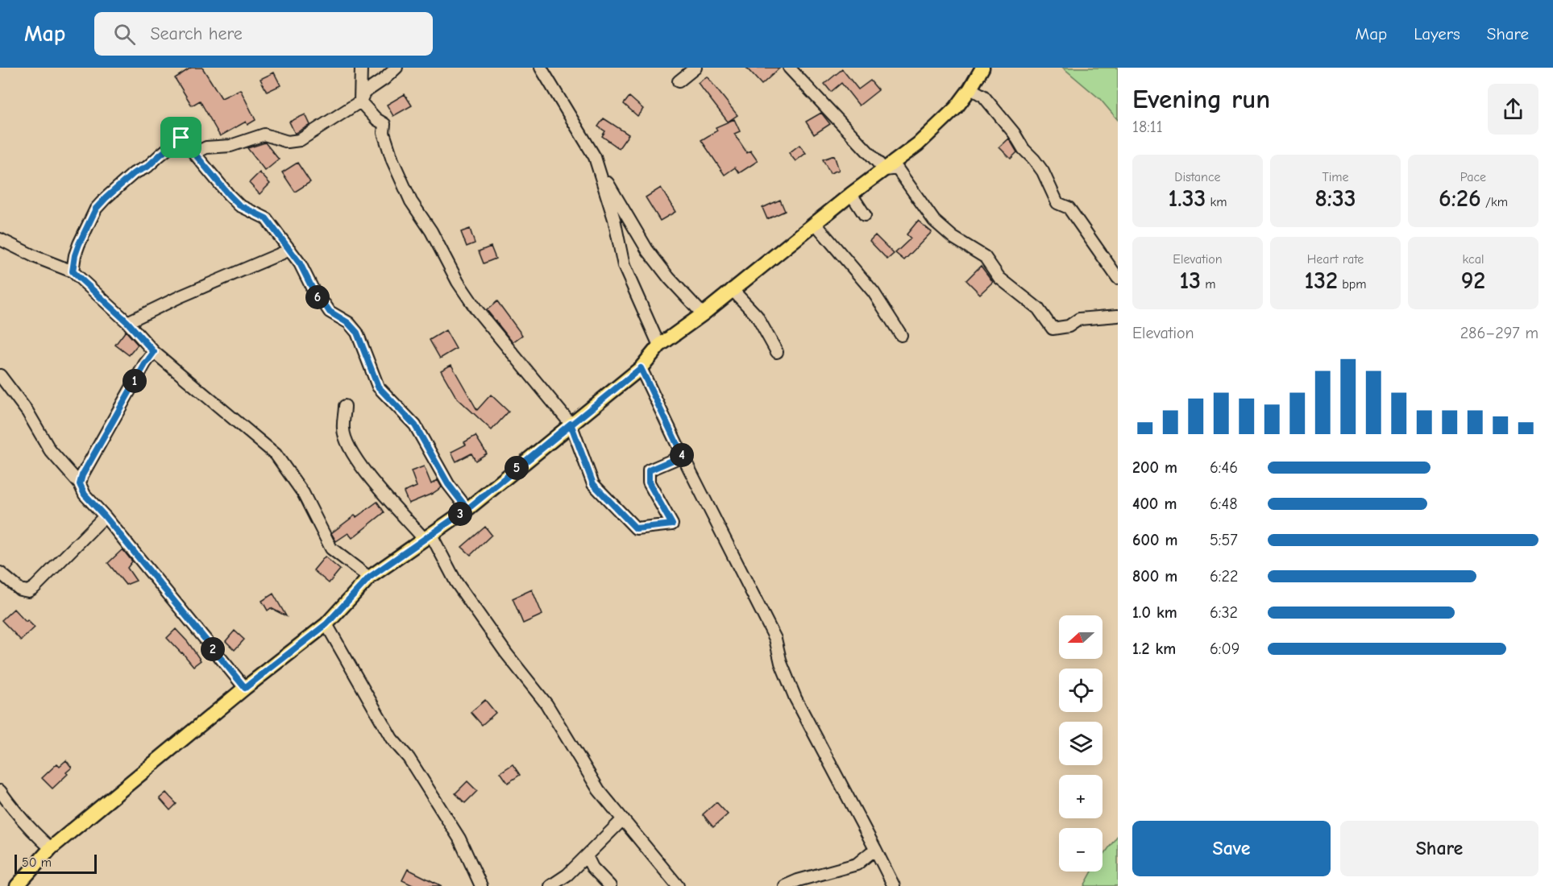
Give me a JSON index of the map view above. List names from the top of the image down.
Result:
{
  "scale_bar": "50 m",
  "north": "left",
  "page": {
    "header": "Map",
    "search": "Search here",
    "nav": ["Map", "Layers", "Share"],
    "heading": ["Evening run", "18:11"],
    "stats": [
      ["Distance", "1.33 km"],
      ["Time", "8:33"],
      ["Pace", "6:26 /km"],
      ["Elevation", "13 m"],
      ["Heart rate", "132 bpm"],
      ["kcal", "92"]
    ],
    "pins": [
      "6",
      "1",
      "4",
      "5",
      "3",
      "2"
    ],
    "chart": ["Elevation", "286–297 m"],
    "list": [
      {
        "name": "200 m",
        "note": "6:46"
      },
      {
        "name": "400 m",
        "note": "6:48"
      },
      {
        "name": "600 m",
        "note": "5:57"
      },
      {
        "name": "800 m",
        "note": "6:22"
      },
      {
        "name": "1.0 km",
        "note": "6:32"
      },
      {
        "name": "1.2 km",
        "note": "6:09"
      }
    ],
    "map_buttons": ["+", "−"],
    "buttons": ["Save", "Share"],
    "scale": "50 m"
  }
}
